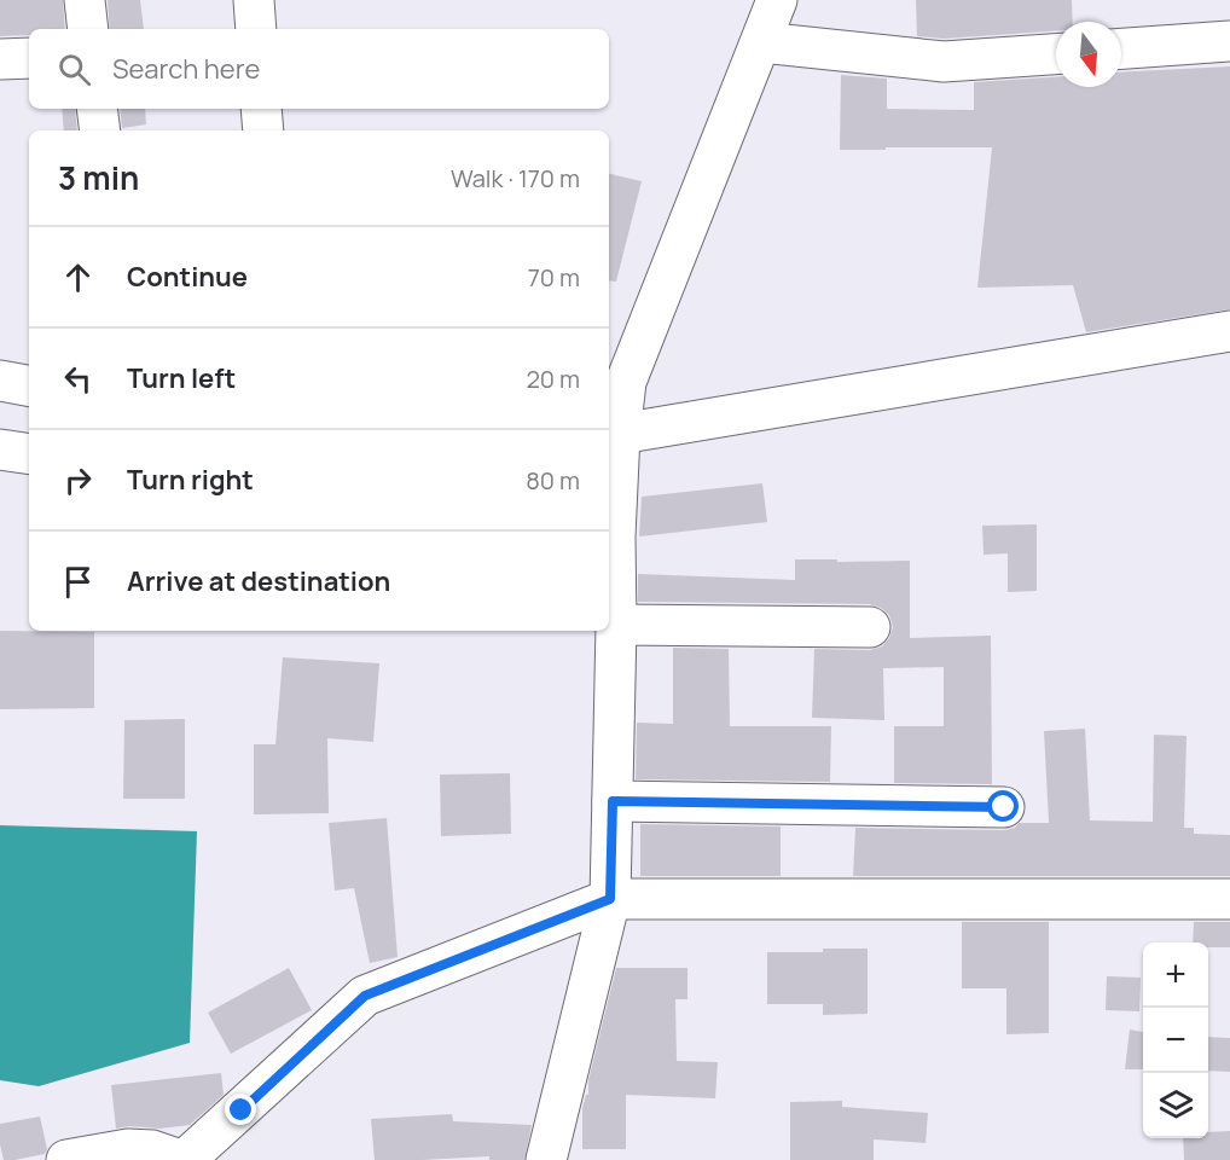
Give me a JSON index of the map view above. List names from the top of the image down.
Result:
{
  "north": "bottom",
  "page": {
    "search": "Search here",
    "heading": ["3 min", "Walk · 170 m"],
    "list": [
      ["Continue", "70 m"],
      ["Turn left", "20 m"],
      ["Turn right", "80 m"],
      "Arrive at destination"
    ],
    "map_buttons": ["+", "−"]
  }
}
